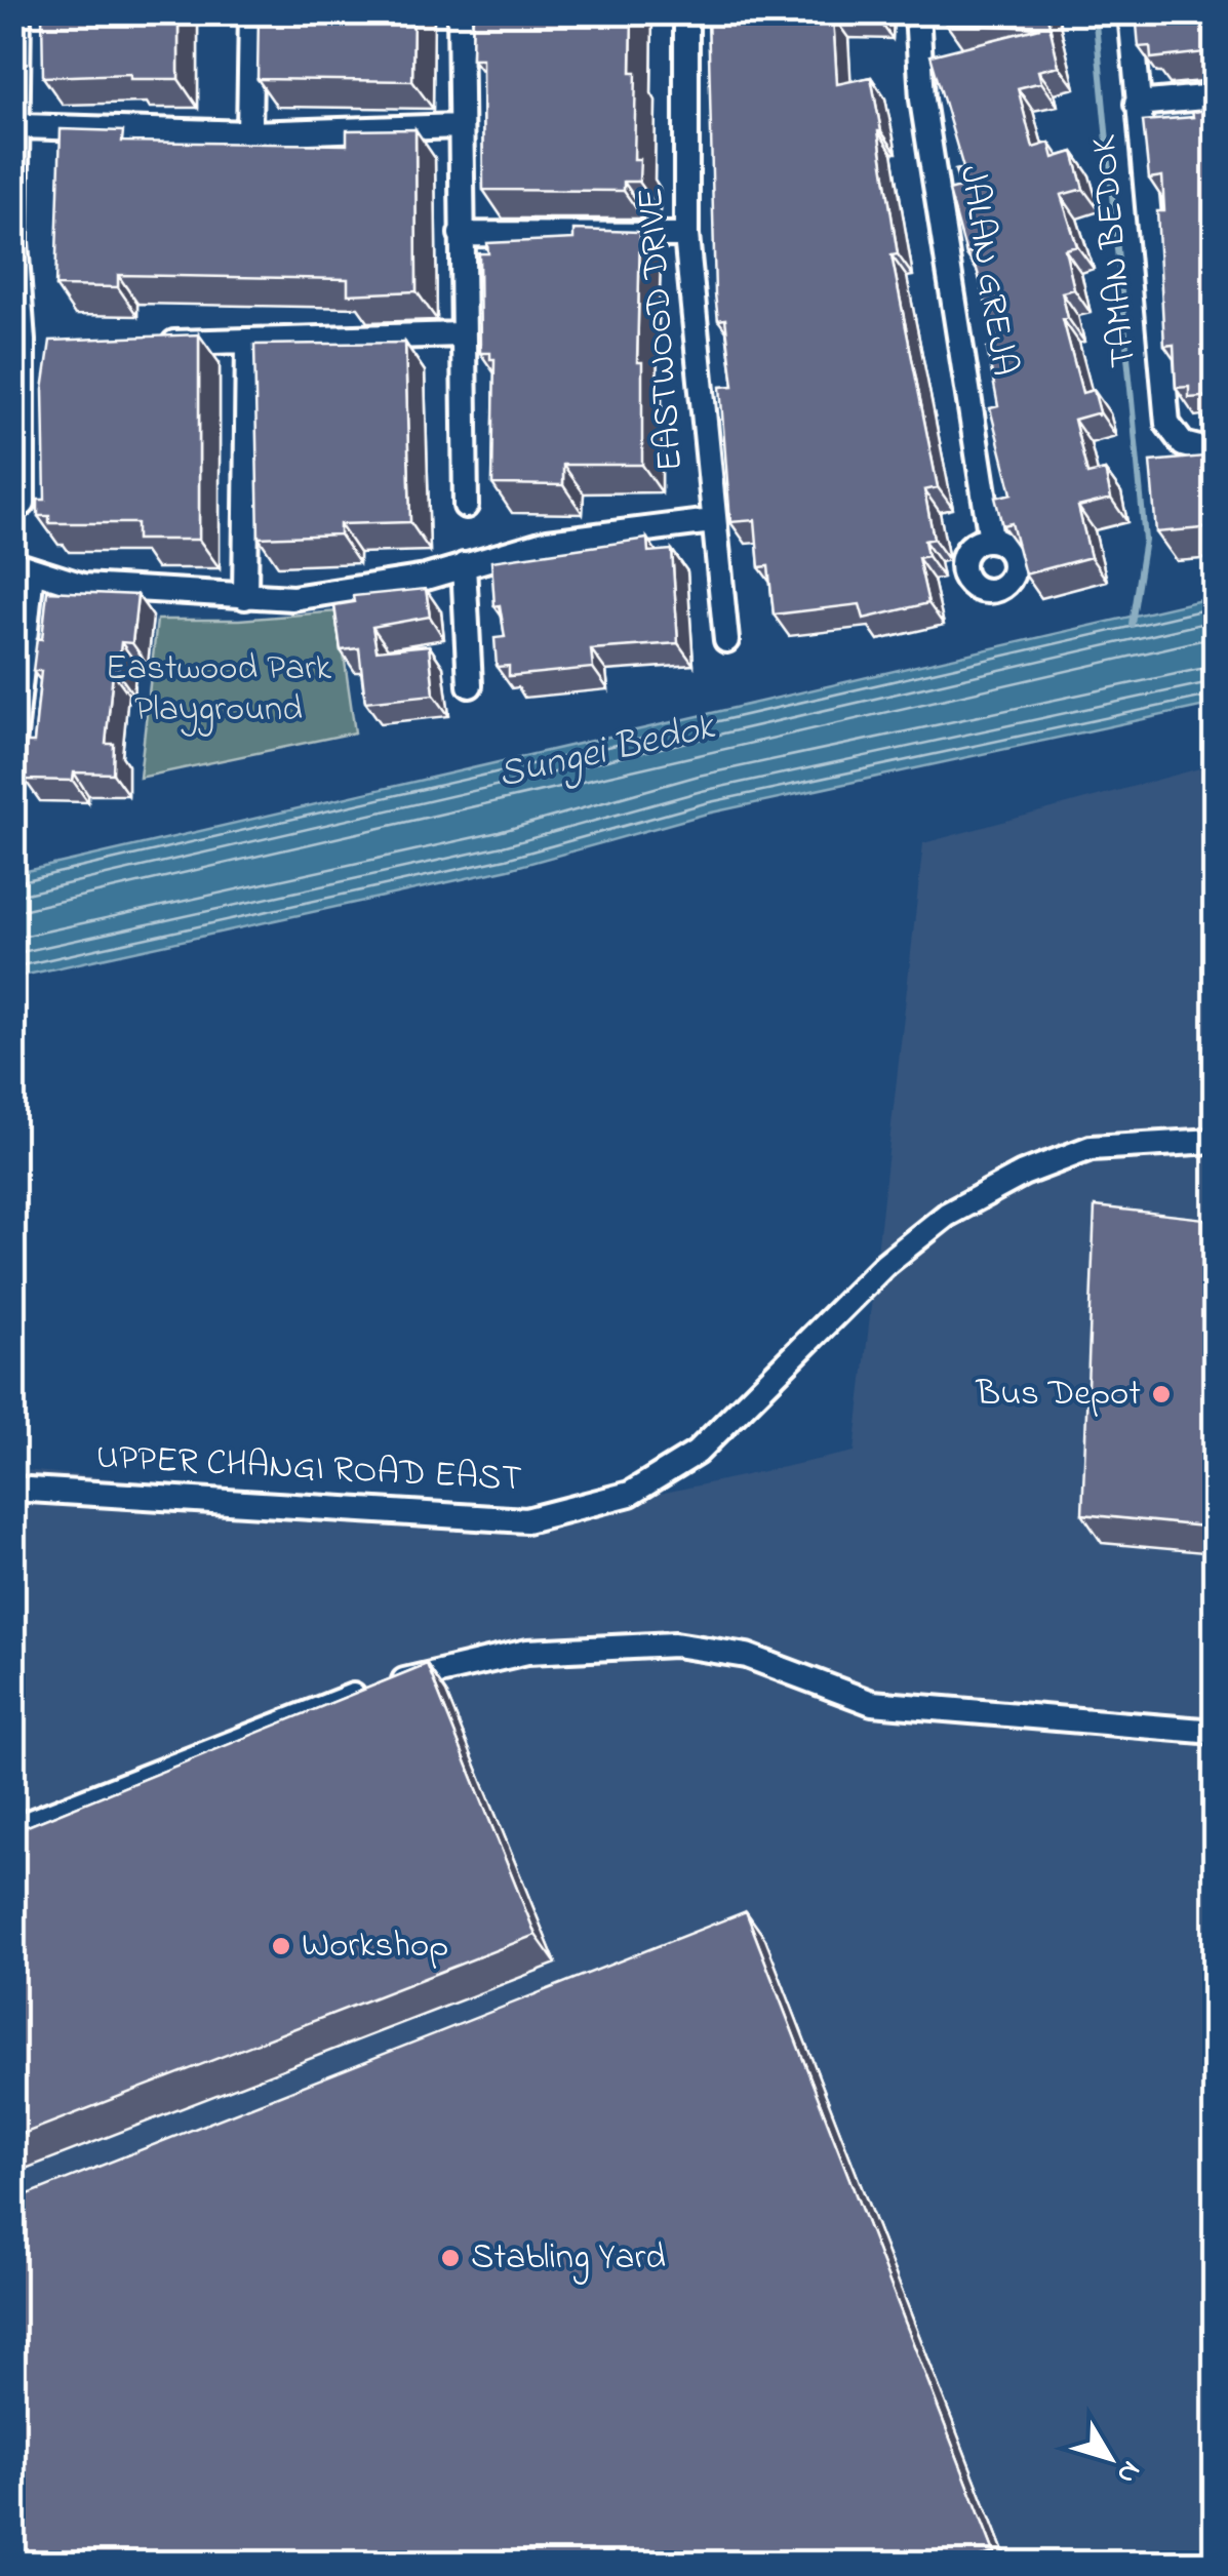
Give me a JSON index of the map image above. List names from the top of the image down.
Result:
{
  "streets": {
    "street": [
      "TAMAN BEDOK",
      "JALAN GREJA",
      "EASTWOOD DRIVE",
      "UPPER CHANGI ROAD EAST"
    ]
  },
  "water": ["Sungei Bedok"],
  "parks": ["Eastwood Park Playground"],
  "places": ["Bus Depot", "Workshop", "Stabling Yard"],
  "north": "bottom right"
}
